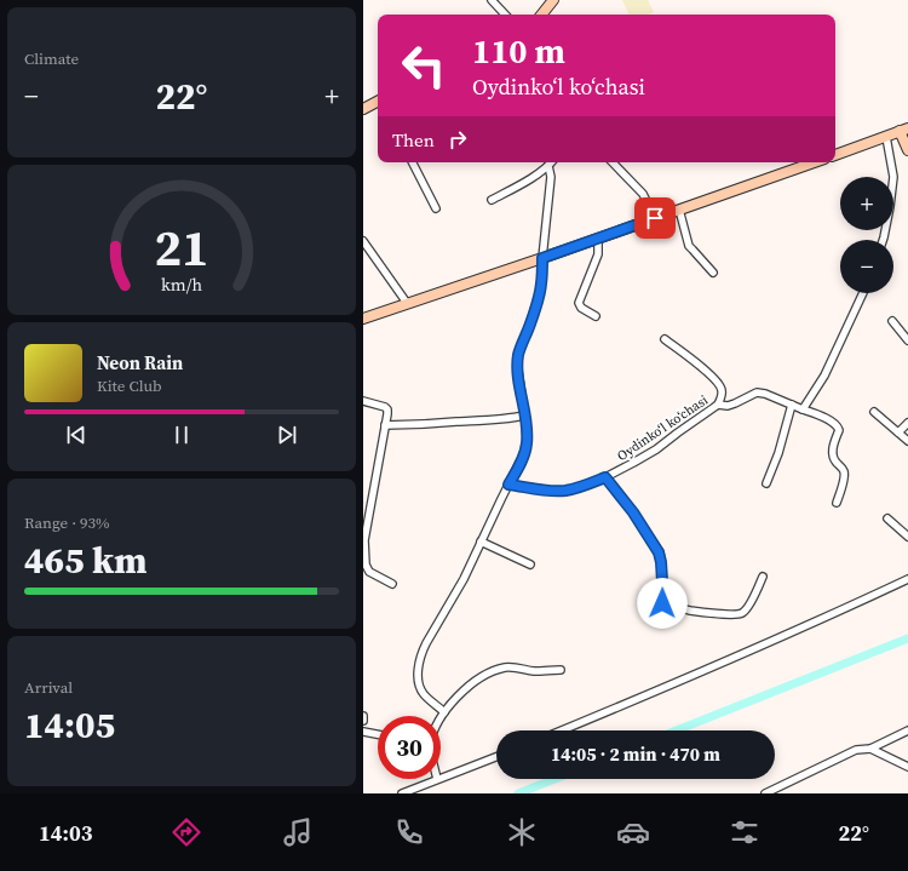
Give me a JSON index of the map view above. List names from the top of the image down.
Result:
{
  "streets": {
    "street": ["Oydinkoʻl koʻchasi"]
  },
  "page": {
    "tile": [
      "Climate",
      ["Range · 93%", "465 km"],
      ["Arrival", "14:05"]
    ],
    "turn": ["110 m", "Oydinkoʻl koʻchasi"],
    "heat": ["−", "22°", "+"],
    "then": "Then",
    "map_buttons": ["+", "−"],
    "song": ["Neon Rain", "Kite Club"],
    "limit": "30",
    "trip": "14:05 · 2 min · 470 m",
    "tabs": ["14:03", "22°"],
    "gauge": ["21", "km/h"]
  }
}
